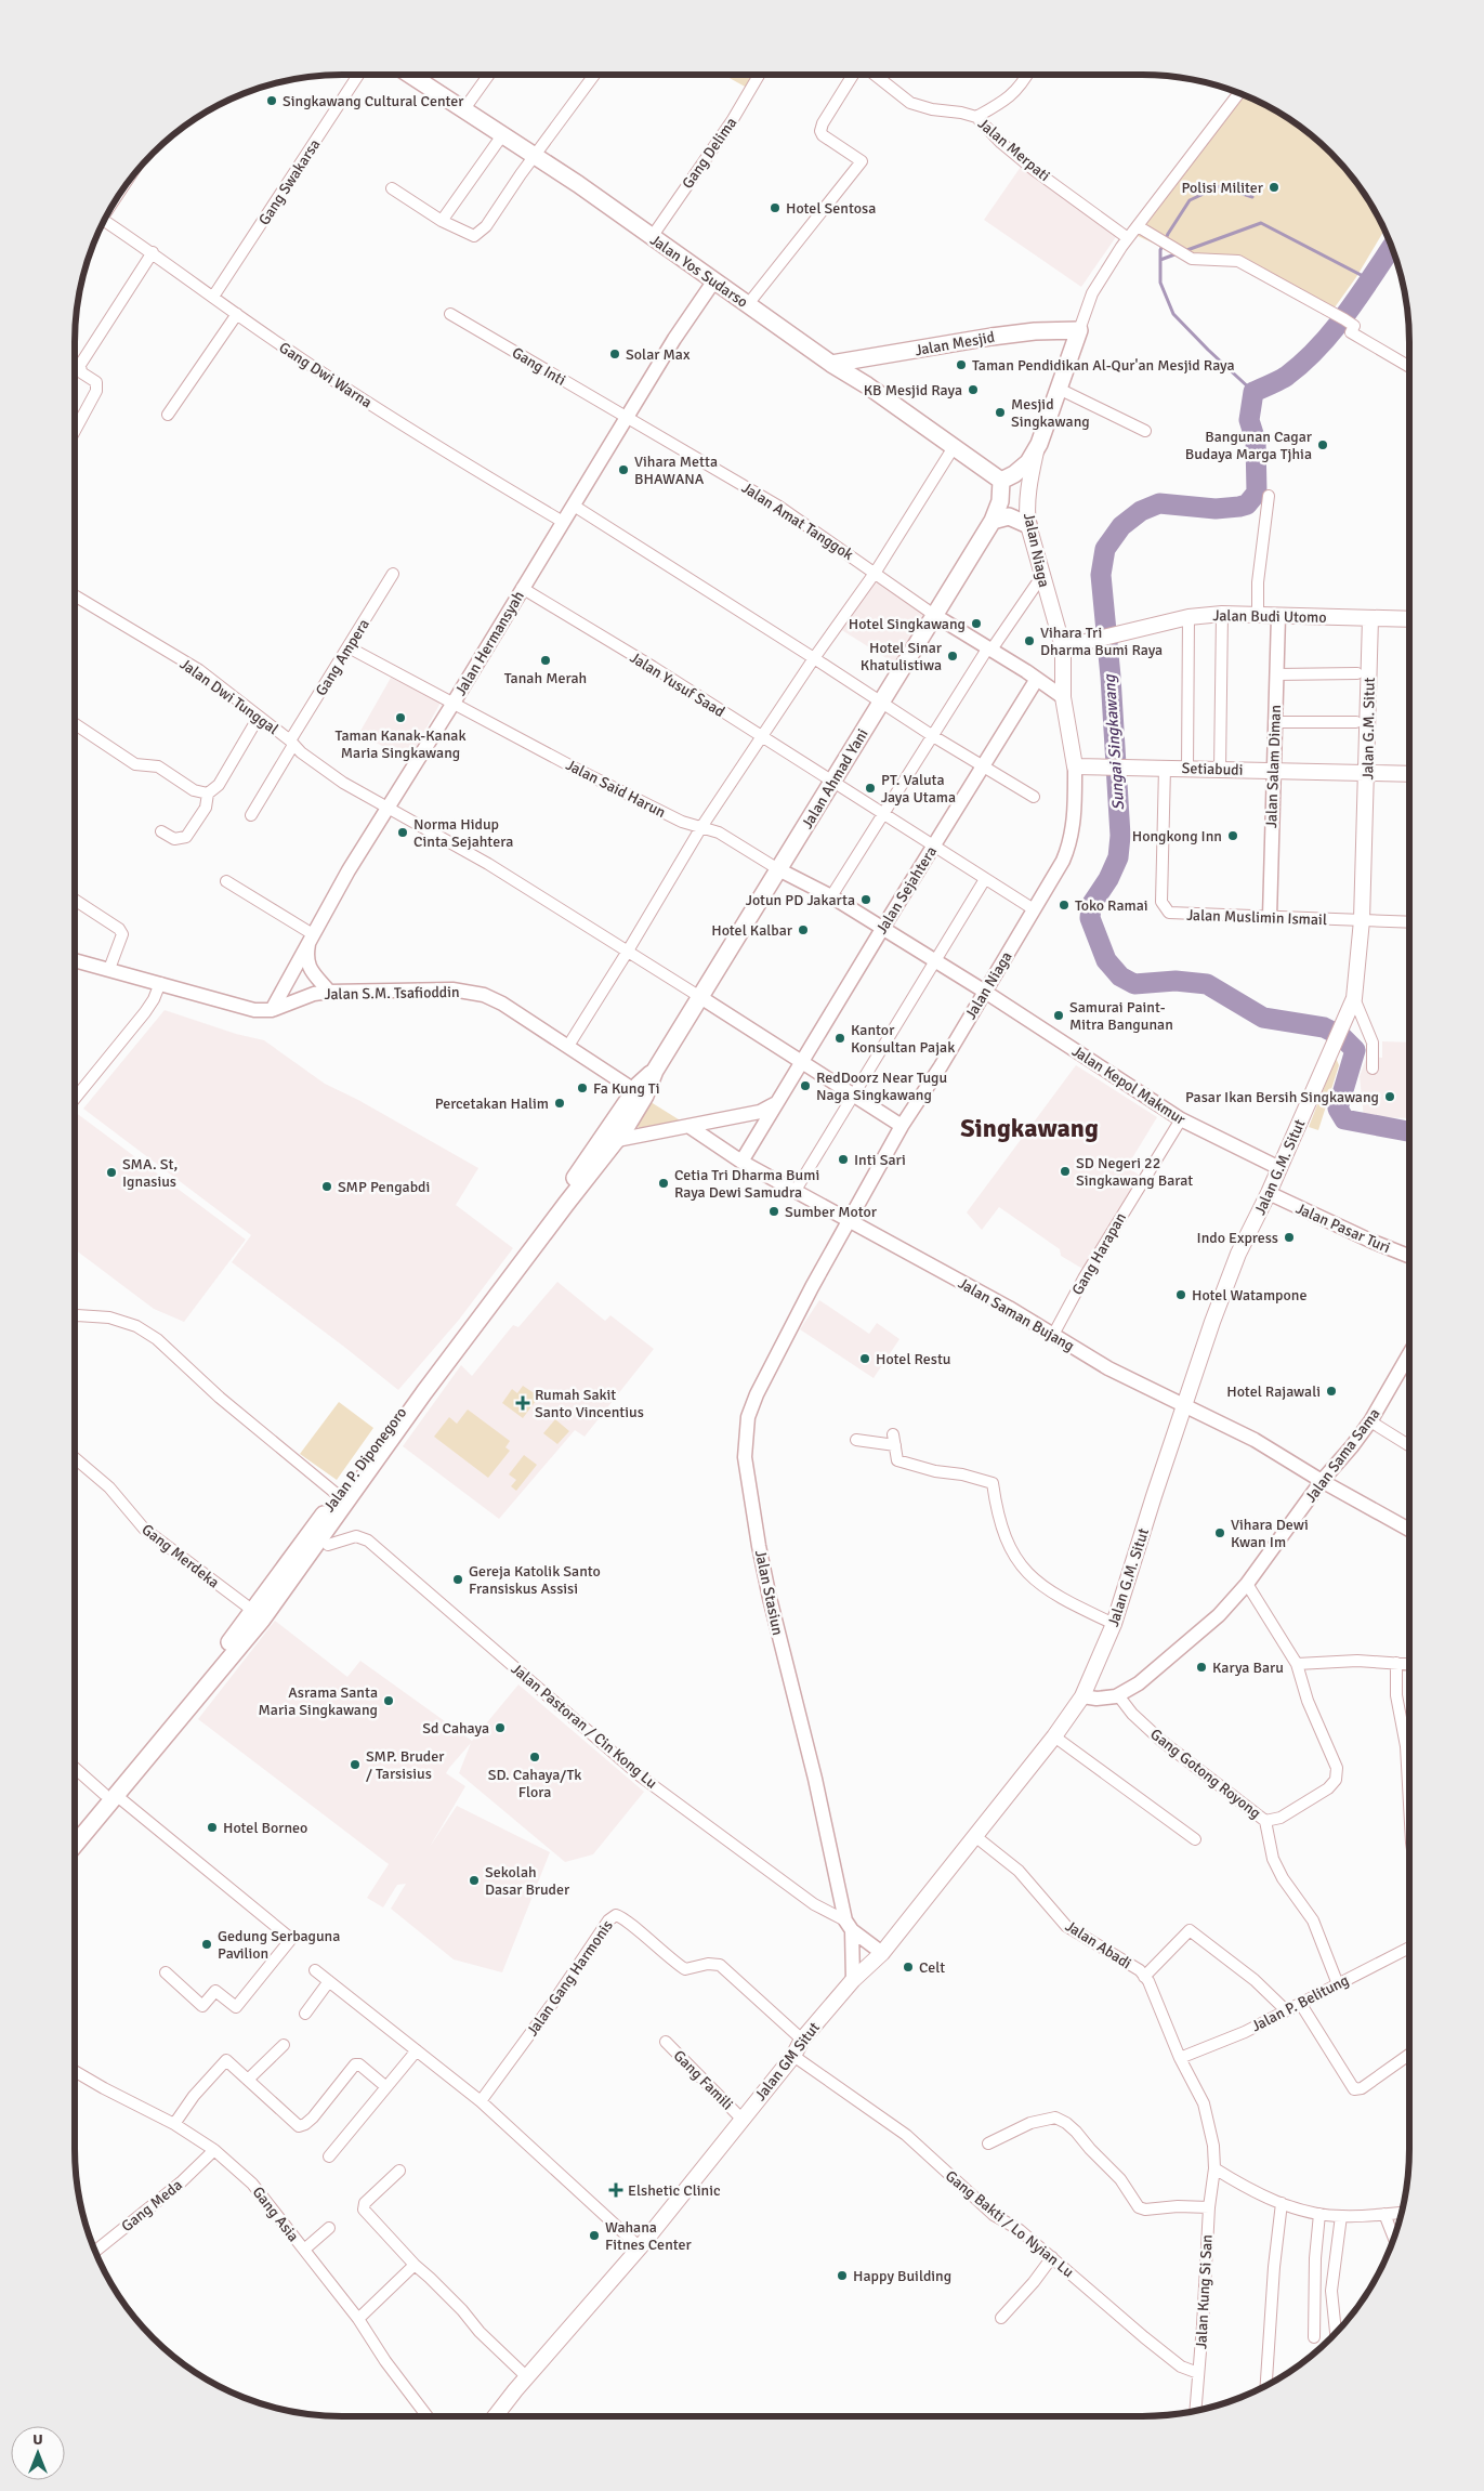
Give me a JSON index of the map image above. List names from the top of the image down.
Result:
{
  "streets": {
    "main road": [
      "Jalan Yos Sudarso",
      "Jalan Mesjid",
      "Jalan Niaga",
      "Jalan Budi Utomo",
      "Jalan G.M. Situt",
      "Setiabudi",
      "Jalan Ahmad Yani",
      "Jalan P. Diponegoro",
      "Jalan GM Situt"
    ],
    "street": [
      "Jalan Merpati",
      "Gang Delima",
      "Gang Swakarsa",
      "Gang Inti",
      "Gang Dwi Warna",
      "Jalan Amat Tanggok",
      "Jalan Hermansyah",
      "Gang Ampera",
      "Jalan Yusuf Saad",
      "Jalan Dwi Tunggal",
      "Jalan Salam Diman",
      "Jalan Said Harun",
      "Jalan Sejahtera",
      "Jalan Muslimin Ismail",
      "Jalan S.M. Tsafioddin",
      "Jalan Kepol Makmur",
      "Jalan Pasar Turi",
      "Gang Harapan",
      "Jalan Saman Bujang",
      "Jalan Sama Sama",
      "Gang Merdeka",
      "Jalan Stasiun",
      "Jalan Pastoran / Cin Kong Lu",
      "Gang Gotong Royong",
      "Jalan Abadi",
      "Jalan Gang Harmonis",
      "Jalan P. Belitung",
      "Gang Famili",
      "Gang Meda",
      "Gang Asia",
      "Gang Bakti / Lo Nyian Lu",
      "Jalan Kung Si San"
    ]
  },
  "crossings": [
    ["Gang Delima", "Jalan Yos Sudarso"],
    ["Gang Swakarsa", "Gang Dwi Warna"],
    ["Jalan Yos Sudarso", "Jalan Mesjid"],
    ["Jalan Yos Sudarso", "Jalan Hermansyah"],
    ["Jalan Yos Sudarso", "Jalan Ahmad Yani"],
    ["Gang Inti", "Jalan Amat Tanggok"],
    ["Gang Inti", "Jalan Hermansyah"],
    ["Gang Dwi Warna", "Jalan Hermansyah"],
    ["Jalan Amat Tanggok", "Jalan Hermansyah"],
    ["Jalan Amat Tanggok", "Jalan Ahmad Yani"],
    ["Jalan Niaga", "Jalan Budi Utomo"],
    ["Jalan Niaga", "Jalan Yusuf Saad"],
    ["Jalan Niaga", "Setiabudi"],
    ["Jalan Niaga", "Jalan Kepol Makmur"],
    ["Jalan Niaga", "Jalan Saman Bujang"],
    ["Jalan Niaga", "Jalan Stasiun"],
    ["Jalan Budi Utomo", "Jalan G.M. Situt"],
    ["Jalan Budi Utomo", "Jalan Salam Diman"],
    ["Jalan Hermansyah", "Jalan Yusuf Saad"],
    ["Jalan Hermansyah", "Jalan Dwi Tunggal"],
    ["Jalan Hermansyah", "Jalan Said Harun"],
    ["Jalan Hermansyah", "Jalan S.M. Tsafioddin"],
    ["Gang Ampera", "Jalan Dwi Tunggal"],
    ["Gang Ampera", "Jalan Said Harun"],
    ["Jalan Yusuf Saad", "Jalan Ahmad Yani"],
    ["Jalan Yusuf Saad", "Jalan Sejahtera"],
    ["Jalan Dwi Tunggal", "Jalan Ahmad Yani"],
    ["Jalan G.M. Situt", "Setiabudi"],
    ["Jalan G.M. Situt", "Jalan Muslimin Ismail"],
    ["Jalan G.M. Situt", "Jalan Kepol Makmur"],
    ["Jalan G.M. Situt", "Jalan Pasar Turi"],
    ["Jalan G.M. Situt", "Jalan Saman Bujang"],
    ["Jalan G.M. Situt", "Jalan Sama Sama"],
    ["Jalan G.M. Situt", "Jalan GM Situt"],
    ["Jalan Salam Diman", "Setiabudi"],
    ["Jalan Salam Diman", "Jalan Muslimin Ismail"],
    ["Setiabudi", "Jalan Muslimin Ismail"],
    ["Jalan Ahmad Yani", "Jalan Said Harun"],
    ["Jalan Ahmad Yani", "Jalan Kepol Makmur"],
    ["Jalan Ahmad Yani", "Jalan P. Diponegoro"],
    ["Jalan Said Harun", "Jalan Kepol Makmur"],
    ["Jalan Sejahtera", "Jalan Kepol Makmur"],
    ["Jalan Sejahtera", "Jalan Saman Bujang"],
    ["Jalan S.M. Tsafioddin", "Jalan P. Diponegoro"],
    ["Jalan Kepol Makmur", "Gang Harapan"],
    ["Gang Harapan", "Jalan Saman Bujang"],
    ["Jalan Saman Bujang", "Jalan Stasiun"],
    ["Jalan Sama Sama", "Gang Gotong Royong"],
    ["Jalan Sama Sama", "Jalan GM Situt"],
    ["Jalan P. Diponegoro", "Gang Merdeka"],
    ["Jalan Stasiun", "Jalan Pastoran / Cin Kong Lu"],
    ["Jalan Stasiun", "Jalan GM Situt"],
    ["Jalan Abadi", "Jalan P. Belitung"],
    ["Jalan Abadi", "Jalan GM Situt"],
    ["Jalan Abadi", "Jalan Kung Si San"],
    ["Jalan Gang Harmonis", "Jalan GM Situt"],
    ["Jalan GM Situt", "Gang Famili"],
    ["Jalan GM Situt", "Gang Bakti / Lo Nyian Lu"],
    ["Gang Meda", "Gang Asia"],
    ["Gang Bakti / Lo Nyian Lu", "Jalan Kung Si San"]
  ],
  "districts": ["Singkawang"],
  "water": ["Sungai Singkawang"],
  "places": {
    "other": [
      "Singkawang Cultural Center",
      "Polisi Militer",
      "Hotel Sentosa",
      "Solar Max",
      "Taman Pendidikan Al-Qur'an Mesjid Raya",
      "KB Mesjid Raya",
      "Mesjid Singkawang",
      "Bangunan Cagar Budaya Marga Tjhia",
      "Vihara Metta BHAWANA",
      "Hotel Singkawang",
      "Vihara Tri Dharma Bumi Raya",
      "Hotel Sinar Khatulistiwa",
      "Tanah Merah",
      "Taman Kanak-Kanak Maria Singkawang",
      "PT. Valuta Jaya Utama",
      "Norma Hidup Cinta Sejahtera",
      "Hongkong Inn",
      "Jotun PD Jakarta",
      "Toko Ramai",
      "Hotel Kalbar",
      "Samurai Paint- Mitra Bangunan",
      "Kantor Konsultan Pajak",
      "RedDoorz Near Tugu Naga Singkawang",
      "Fa Kung Ti",
      "Pasar Ikan Bersih Singkawang",
      "Percetakan Halim",
      "Inti Sari",
      "SD Negeri 22 Singkawang Barat",
      "SMA. St, Ignasius",
      "Cetia Tri Dharma Bumi Raya Dewi Samudra",
      "SMP Pengabdi",
      "Sumber Motor",
      "Indo Express",
      "Hotel Watampone",
      "Hotel Restu",
      "Hotel Rajawali",
      "Vihara Dewi Kwan Im",
      "Gereja Katolik Santo Fransiskus Assisi",
      "Karya Baru",
      "Asrama Santa Maria Singkawang",
      "Sd Cahaya",
      "SD. Cahaya/Tk Flora",
      "SMP. Bruder / Tarsisius",
      "Hotel Borneo",
      "Sekolah Dasar Bruder",
      "Gedung Serbaguna Pavilion",
      "Celt",
      "Wahana Fitnes Center",
      "Happy Building"
    ],
    "health": ["Rumah Sakit Santo Vincentius", "Elshetic Clinic"]
  },
  "north": "top"
}
